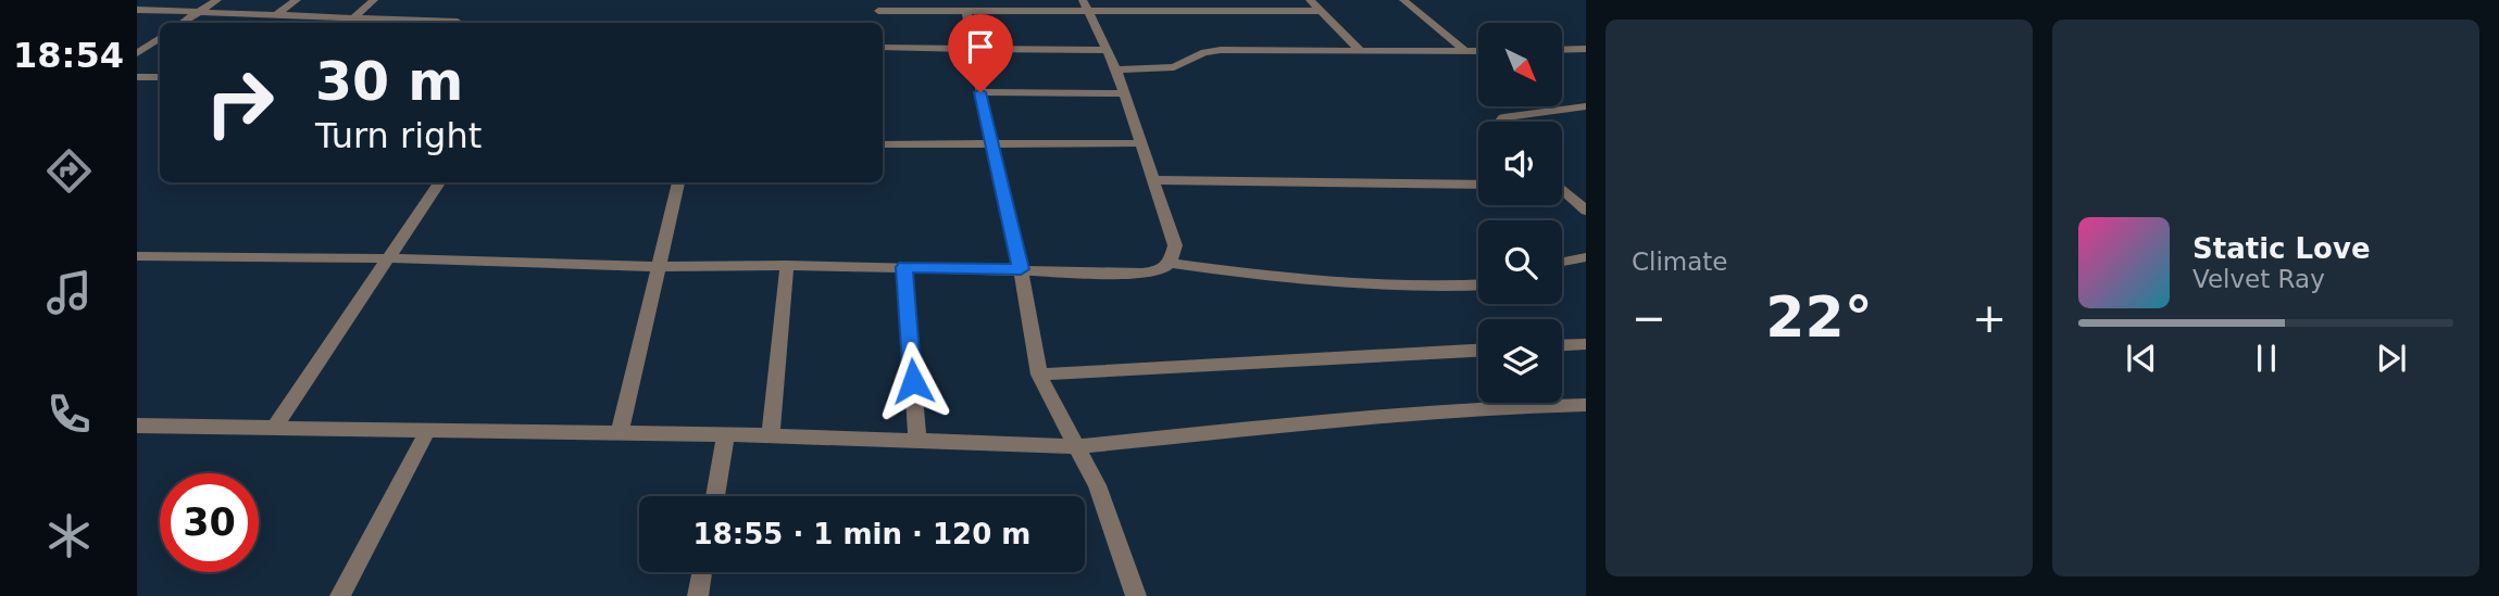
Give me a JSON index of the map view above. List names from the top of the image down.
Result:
{
  "north": "bottom right",
  "page": {
    "tabs": "18:54",
    "tile": "Climate",
    "turn": ["30 m", "Turn right"],
    "song": ["Static Love", "Velvet Ray"],
    "heat": ["−", "22°", "+"],
    "limit": "30",
    "trip": "18:55 · 1 min · 120 m"
  }
}
